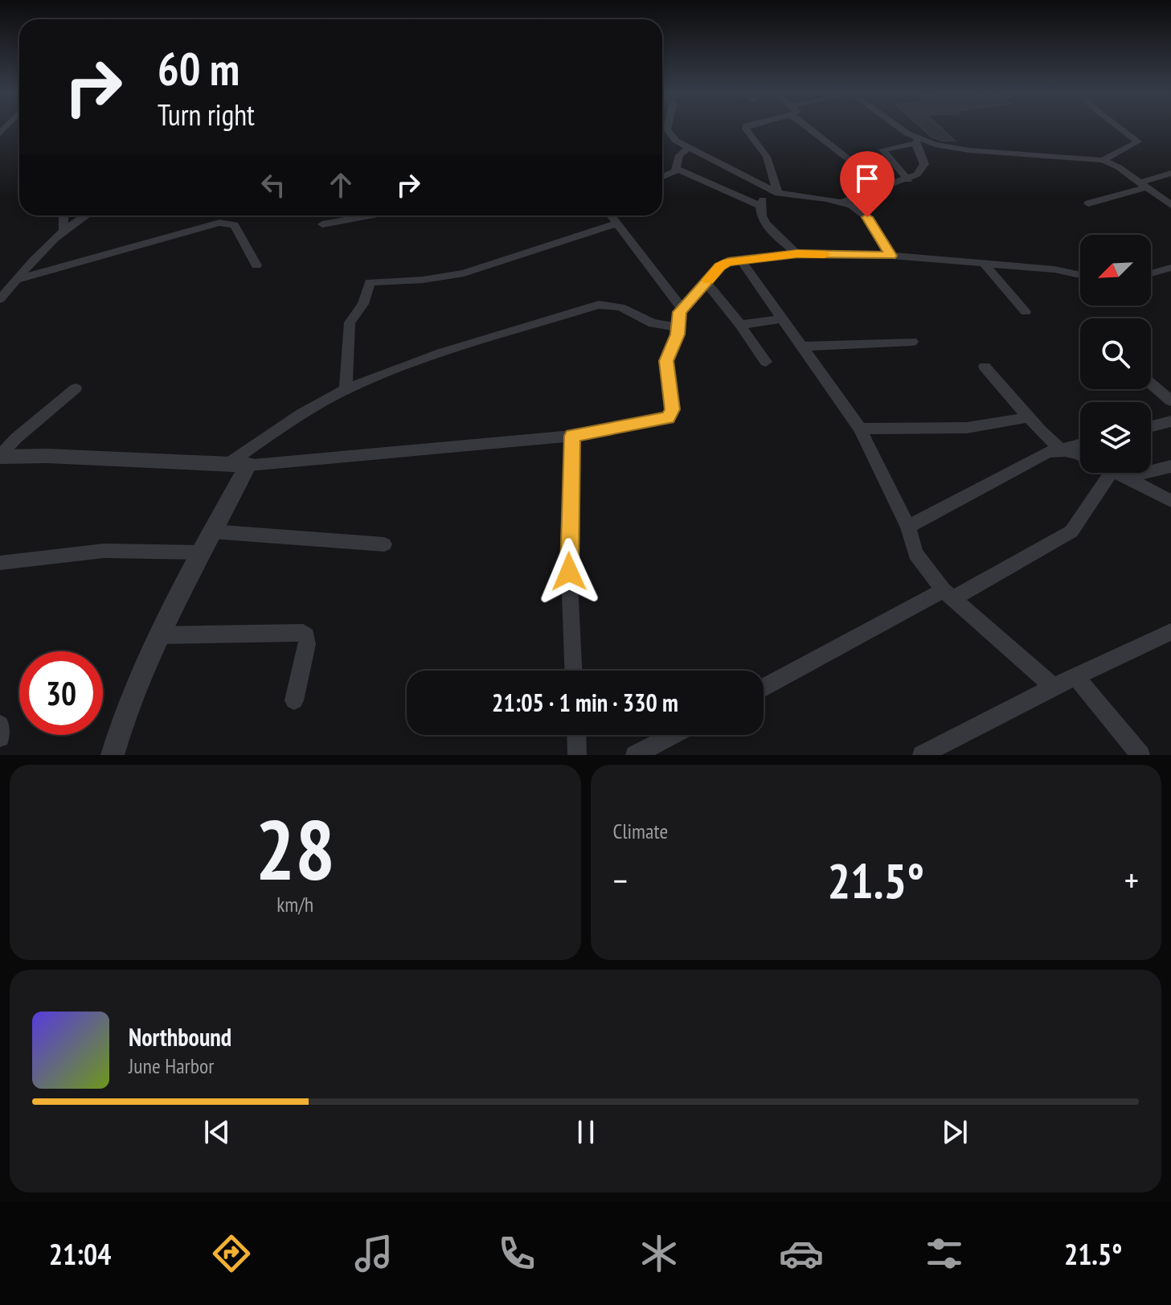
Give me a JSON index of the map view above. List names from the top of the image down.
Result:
{
  "north": "bottom left",
  "page": {
    "turn": ["60 m", "Turn right"],
    "limit": "30",
    "trip": "21:05 · 1 min · 330 m",
    "tile": [
      ["28", "km/h"],
      "Climate"
    ],
    "heat": ["−", "21.5°", "+"],
    "song": ["Northbound", "June Harbor"],
    "tabs": ["21:04", "21.5°"]
  }
}
